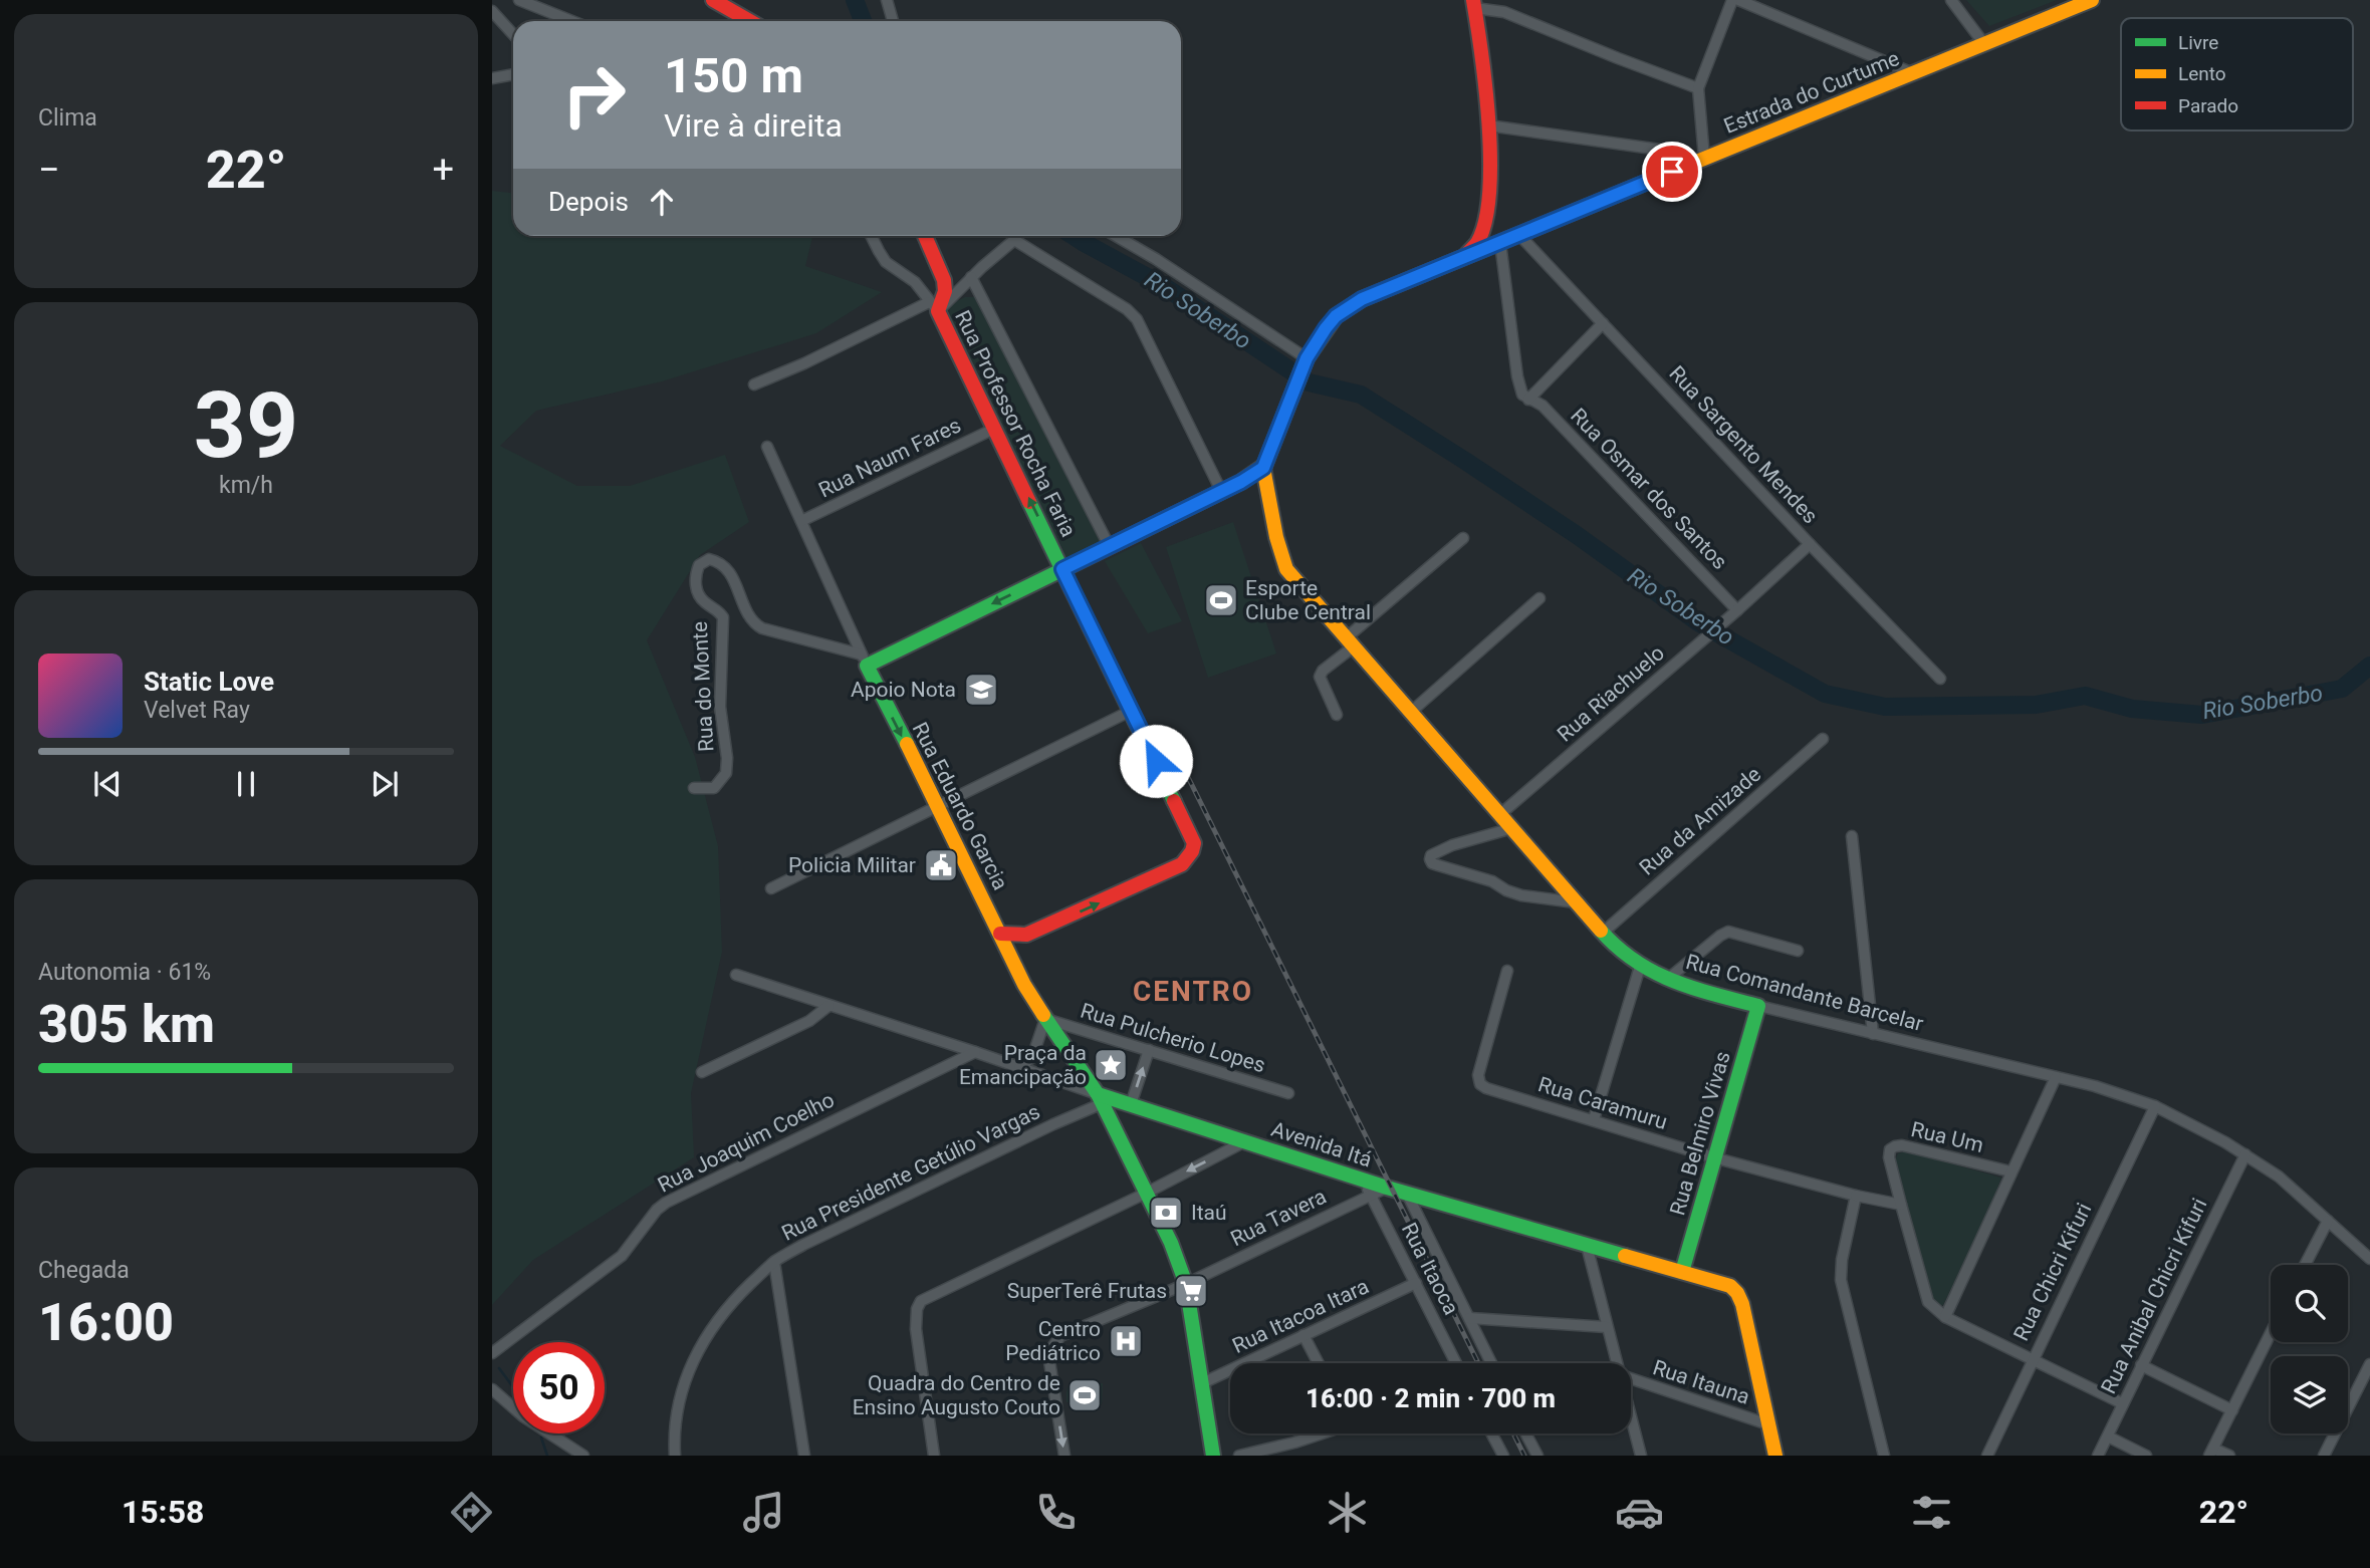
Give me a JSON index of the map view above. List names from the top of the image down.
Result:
{
  "streets": {
    "main road": [
      "Estrada do Curtume",
      "Rua Professor Rocha Faria",
      "Rua Eduardo Garcia",
      "Rua Comandante Barcelar",
      "Rua Belmiro Vivas",
      "Avenida Itá"
    ],
    "street": [
      "Rua Sargento Mendes",
      "Rua Naum Fares",
      "Rua Osmar dos Santos",
      "Rua do Monte",
      "Rua Riachuelo",
      "Rua da Amizade",
      "Rua Pulcherio Lopes",
      "Rua Caramuru",
      "Rua Um",
      "Rua Joaquim Coelho",
      "Rua Presidente Getúlio Vargas",
      "Rua Tavera",
      "Rua Itaoca",
      "Rua Chicri Kifuri",
      "Rua Anibal Chicri Kifuri",
      "Rua Itacoa Itara",
      "Rua Itauna"
    ]
  },
  "crossings": [
    ["Estrada do Curtume", "Rua Sargento Mendes"],
    ["Rua Professor Rocha Faria", "Rua Naum Fares"],
    ["Rua Sargento Mendes", "Rua Riachuelo"],
    ["Rua Naum Fares", "Rua Eduardo Garcia"],
    ["Rua Osmar dos Santos", "Rua Riachuelo"],
    ["Rua do Monte", "Rua Eduardo Garcia"],
    ["Rua Riachuelo", "Rua Comandante Barcelar"],
    ["Rua Eduardo Garcia", "Rua Pulcherio Lopes"],
    ["Rua Eduardo Garcia", "Avenida Itá"],
    ["Rua Eduardo Garcia", "Rua Presidente Getúlio Vargas"],
    ["Rua Eduardo Garcia", "Rua Tavera"],
    ["Rua Eduardo Garcia", "Rua Itacoa Itara"],
    ["Rua da Amizade", "Rua Comandante Barcelar"],
    ["Rua Comandante Barcelar", "Rua Belmiro Vivas"],
    ["Rua Comandante Barcelar", "Rua Chicri Kifuri"],
    ["Rua Comandante Barcelar", "Rua Anibal Chicri Kifuri"],
    ["Rua Caramuru", "Rua Belmiro Vivas"],
    ["Rua Caramuru", "Rua Um"],
    ["Rua Belmiro Vivas", "Avenida Itá"],
    ["Rua Joaquim Coelho", "Avenida Itá"],
    ["Avenida Itá", "Rua Presidente Getúlio Vargas"],
    ["Avenida Itá", "Rua Tavera"],
    ["Avenida Itá", "Rua Itaoca"],
    ["Avenida Itá", "Rua Itauna"],
    ["Rua Tavera", "Rua Itaoca"],
    ["Rua Itaoca", "Rua Itacoa Itara"]
  ],
  "one_way": ["Rua Tavera"],
  "districts": ["CENTRO"],
  "water": ["Rio Soberbo"],
  "places": {
    "sports": ["Esporte Clube Central", "Quadra do Centro de Ensino Augusto Couto"],
    "school or university": ["Apoio Nota"],
    "public building": ["Policia Militar"],
    "place": ["Praça da Emancipação"],
    "bank": ["Itaú"],
    "supermarket": ["SuperTerê Frutas"],
    "hospital": ["Centro Pediátrico"]
  },
  "legend": ["Livre", "Lento", "Parado"],
  "page": {
    "tile": [
      "Clima",
      ["39", "km/h"],
      ["Autonomia · 61%", "305 km"],
      ["Chegada", "16:00"]
    ],
    "turn": ["150 m", "Vire à direita"],
    "heat": ["−", "22°", "+"],
    "then": "Depois",
    "song": ["Static Love", "Velvet Ray"],
    "limit": "50",
    "trip": "16:00 · 2 min · 700 m",
    "tabs": ["15:58", "22°"]
  }
}
